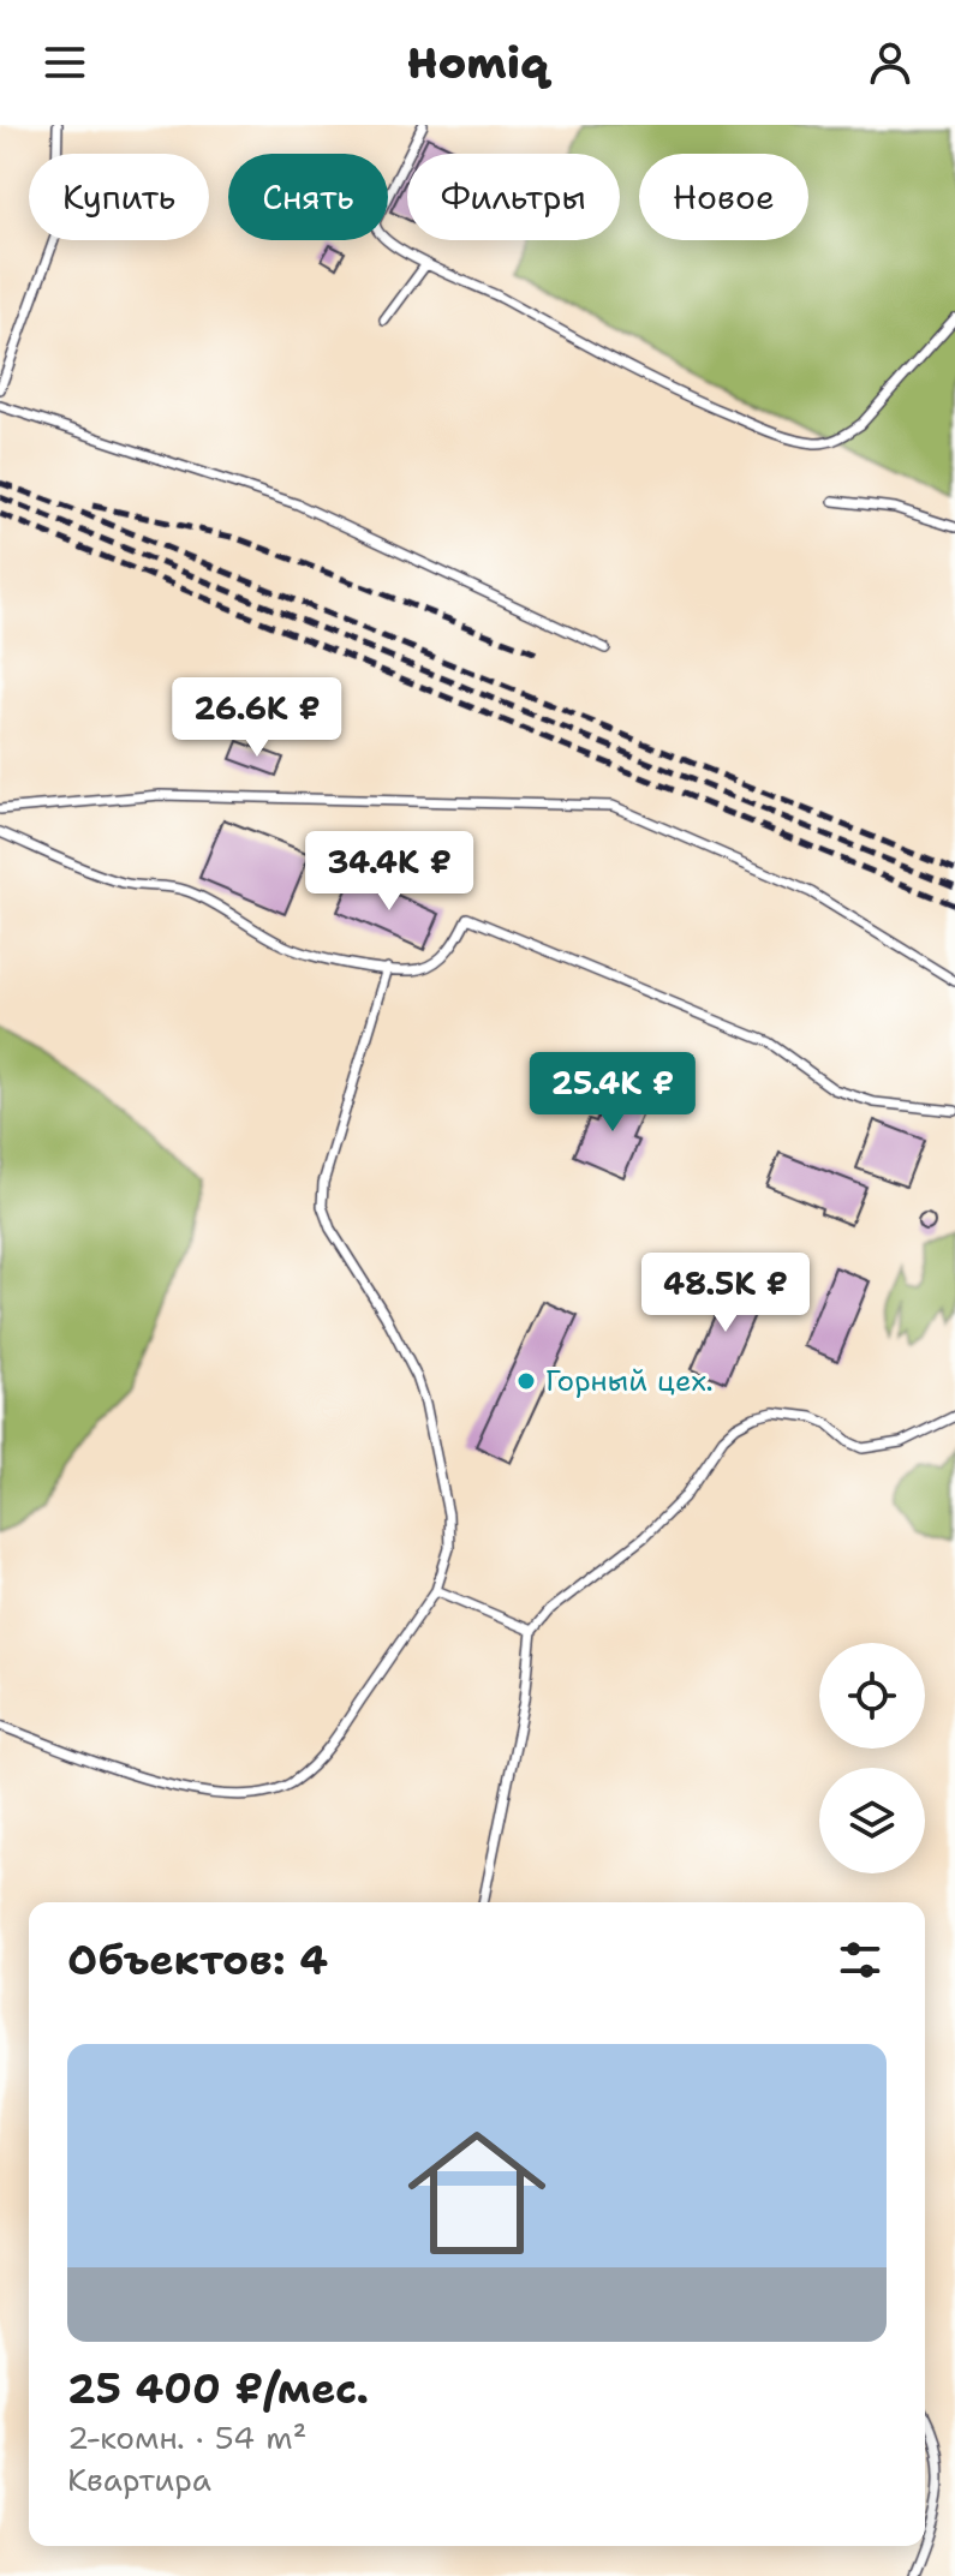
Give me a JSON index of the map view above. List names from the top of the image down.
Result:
{
  "places": ["Горный цех."],
  "page": {
    "header": "Homiq",
    "chip": [
      "Купить",
      "Снять",
      "Фильтры",
      "Новое"
    ],
    "price": [
      "26.6K ₽",
      "34.4K ₽",
      "25.4K ₽",
      "48.5K ₽"
    ],
    "heading": "Объектов: 4",
    "list": [
      {
        "name": "25 400 ₽/мес.",
        "note": "2-комн. · 54 m² · Квартира"
      }
    ]
  }
}
